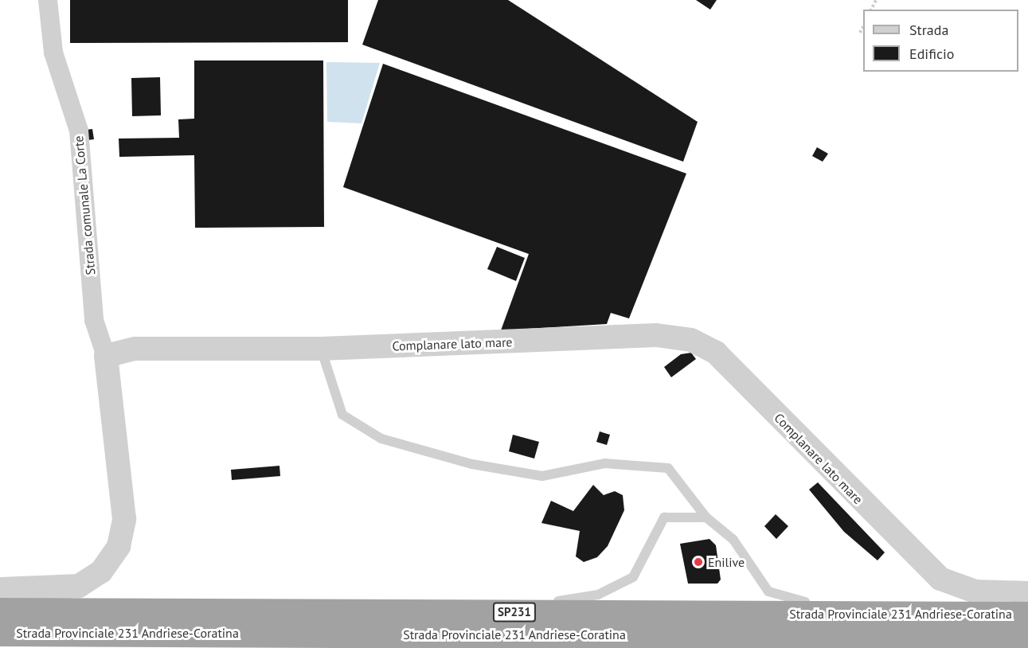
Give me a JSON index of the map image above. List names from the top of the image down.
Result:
{
  "streets": {
    "highway": ["SP231", "Strada Provinciale 231 Andriese-Coratina"],
    "street": ["Strada comunale La Corte", "Complanare lato mare"]
  },
  "crossings": [
    ["Strada comunale La Corte", "Complanare lato mare"]
  ],
  "places": ["Enilive"],
  "legend": ["Strada", "Edificio"]
}
